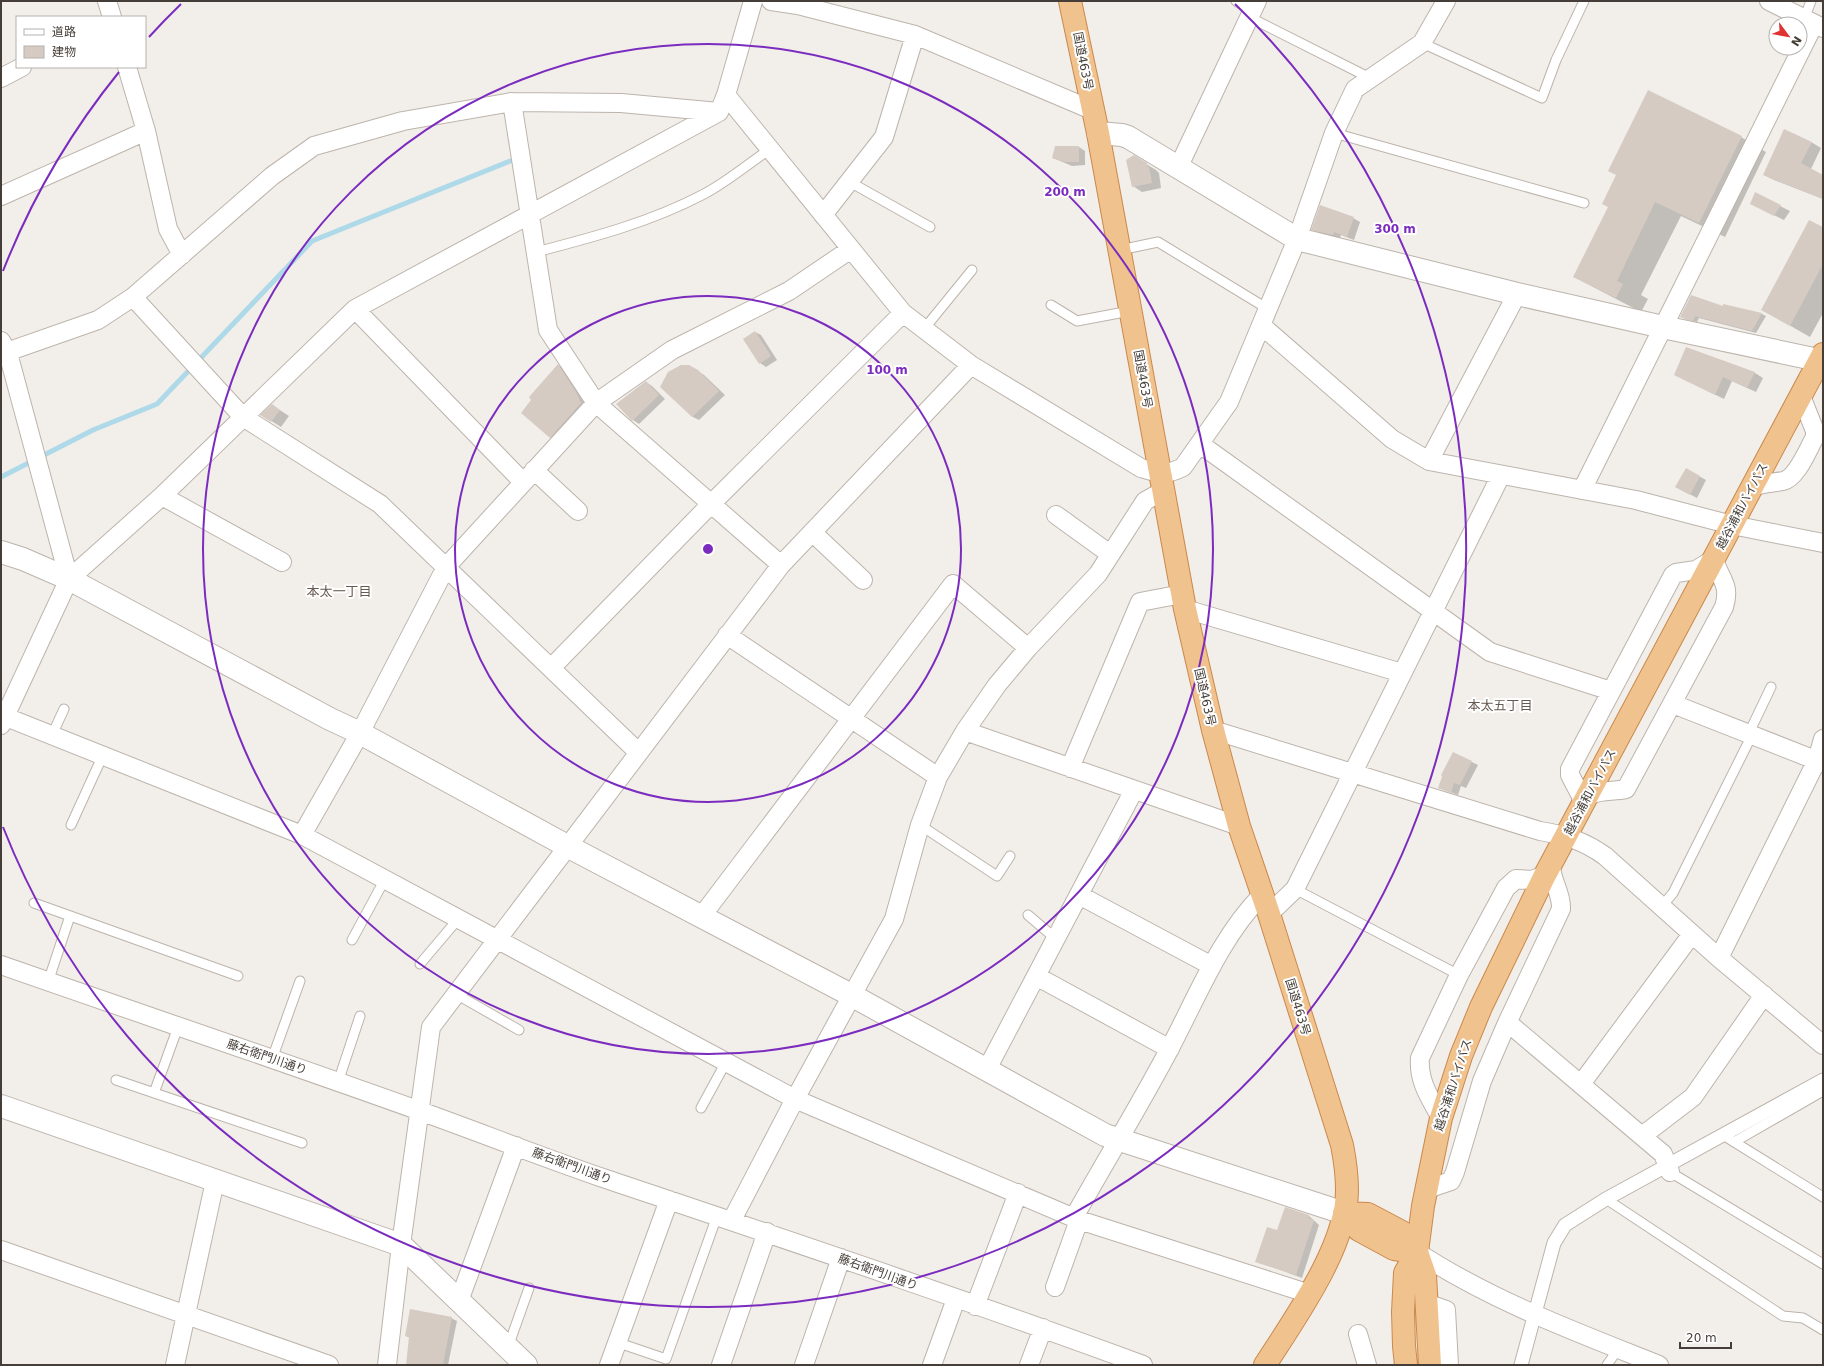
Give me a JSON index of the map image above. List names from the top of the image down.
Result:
{
  "streets": {
    "highway": ["国道463号", "越谷浦和バイパス"],
    "street": ["藤右衛門川通り"]
  },
  "districts": ["本太一丁目", "本太五丁目"],
  "legend": ["道路", "建物"],
  "scale_bar": "20 m",
  "north": "bottom right",
  "rings": ["200 m", "300 m", "100 m"]
}
